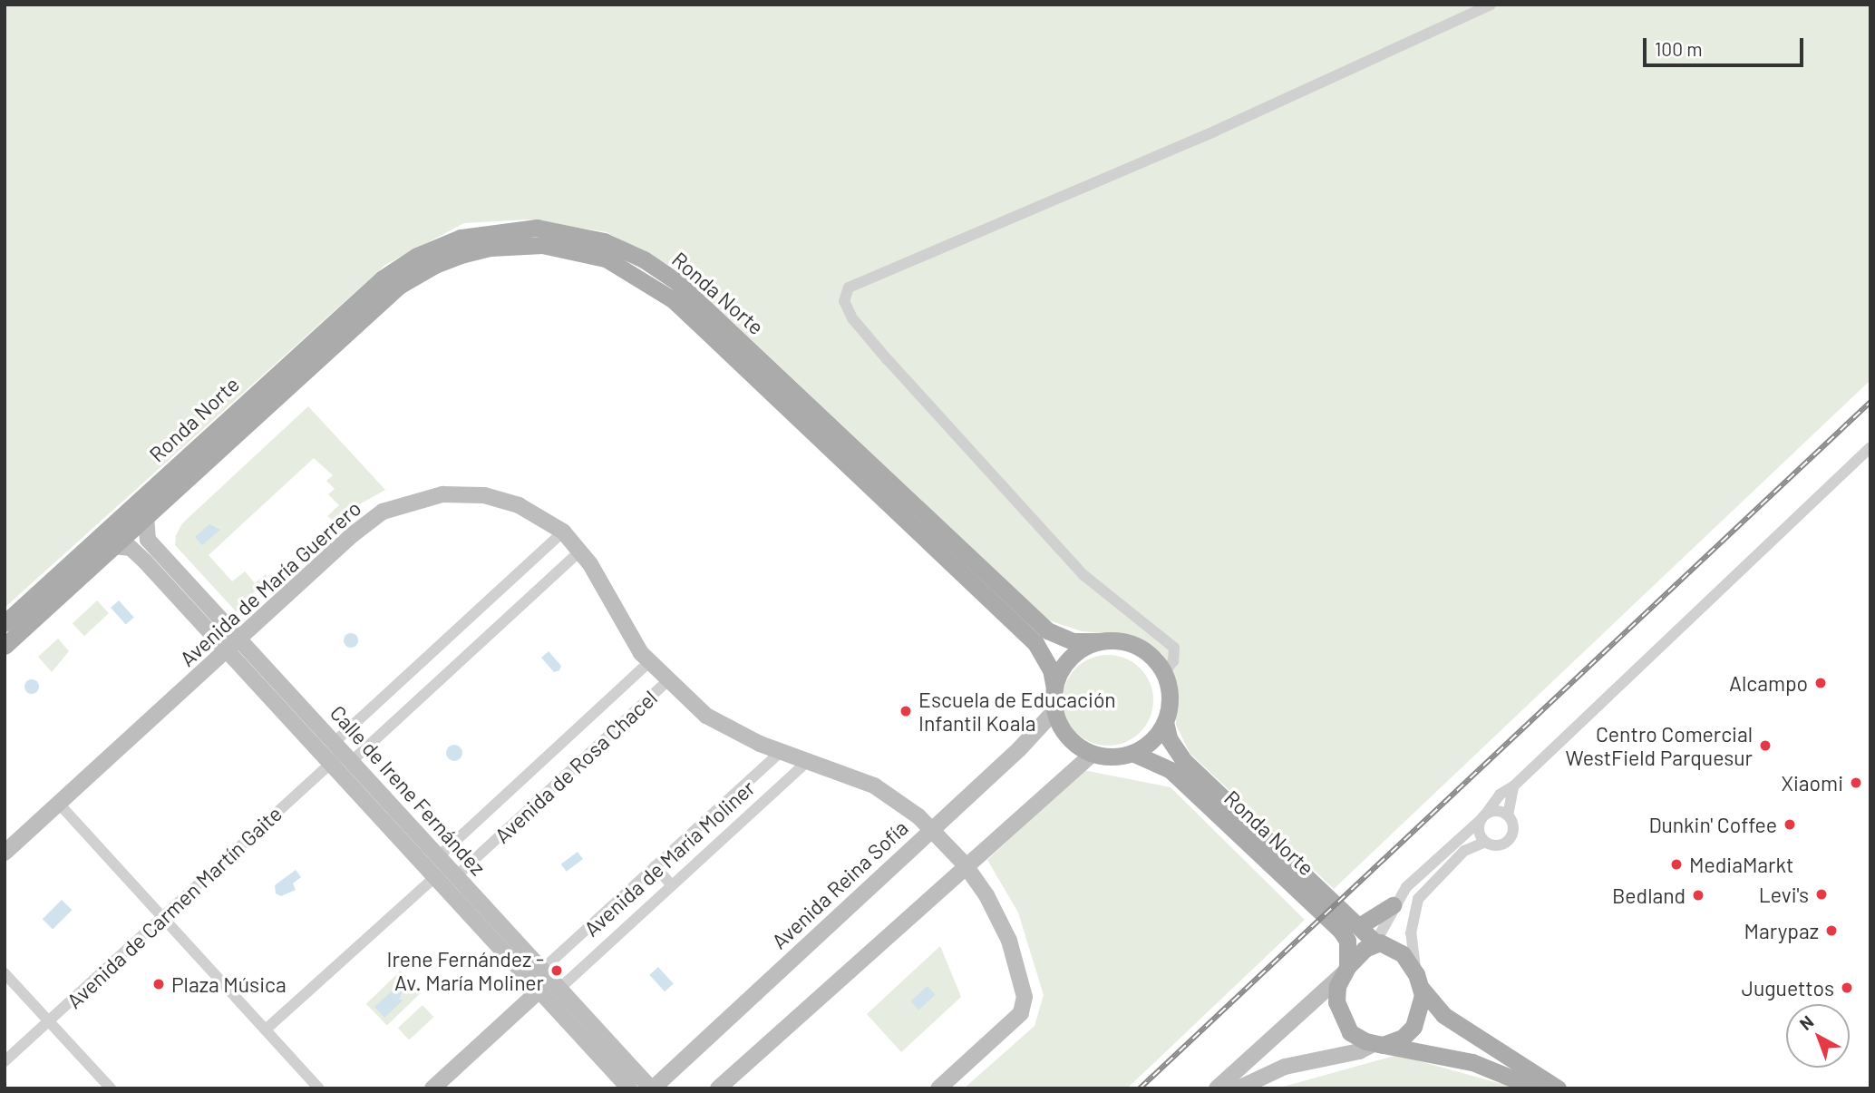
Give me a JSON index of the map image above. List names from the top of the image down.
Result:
{
  "streets": {
    "main road": ["Ronda Norte"],
    "street": [
      "Avenida de María Guerrero",
      "Avenida de Rosa Chacel",
      "Calle de Irene Fernández",
      "Avenida de María Moliner",
      "Avenida Reina Sofía",
      "Avenida de Carmen Martín Gaite"
    ]
  },
  "crossings": [
    ["Ronda Norte", "Calle de Irene Fernández"],
    ["Ronda Norte", "Avenida Reina Sofía"],
    ["Avenida de María Guerrero", "Avenida de Rosa Chacel"],
    ["Avenida de María Guerrero", "Calle de Irene Fernández"],
    ["Avenida de María Guerrero", "Avenida de María Moliner"],
    ["Avenida de María Guerrero", "Avenida Reina Sofía"],
    ["Avenida de María Guerrero", "Avenida de Carmen Martín Gaite"],
    ["Avenida de Rosa Chacel", "Calle de Irene Fernández"],
    ["Calle de Irene Fernández", "Avenida de María Moliner"],
    ["Calle de Irene Fernández", "Avenida Reina Sofía"],
    ["Calle de Irene Fernández", "Avenida de Carmen Martín Gaite"]
  ],
  "places": [
    "Alcampo",
    "Escuela de Educación Infantil Koala",
    "Centro Comercial WestField Parquesur",
    "Xiaomi",
    "Dunkin' Coffee",
    "MediaMarkt",
    "Levi's",
    "Bedland",
    "Marypaz",
    "Irene Fernández - Av. María Moliner",
    "Plaza Música",
    "Juguettos"
  ],
  "scale_bar": "100 m",
  "north": "top left"
}
